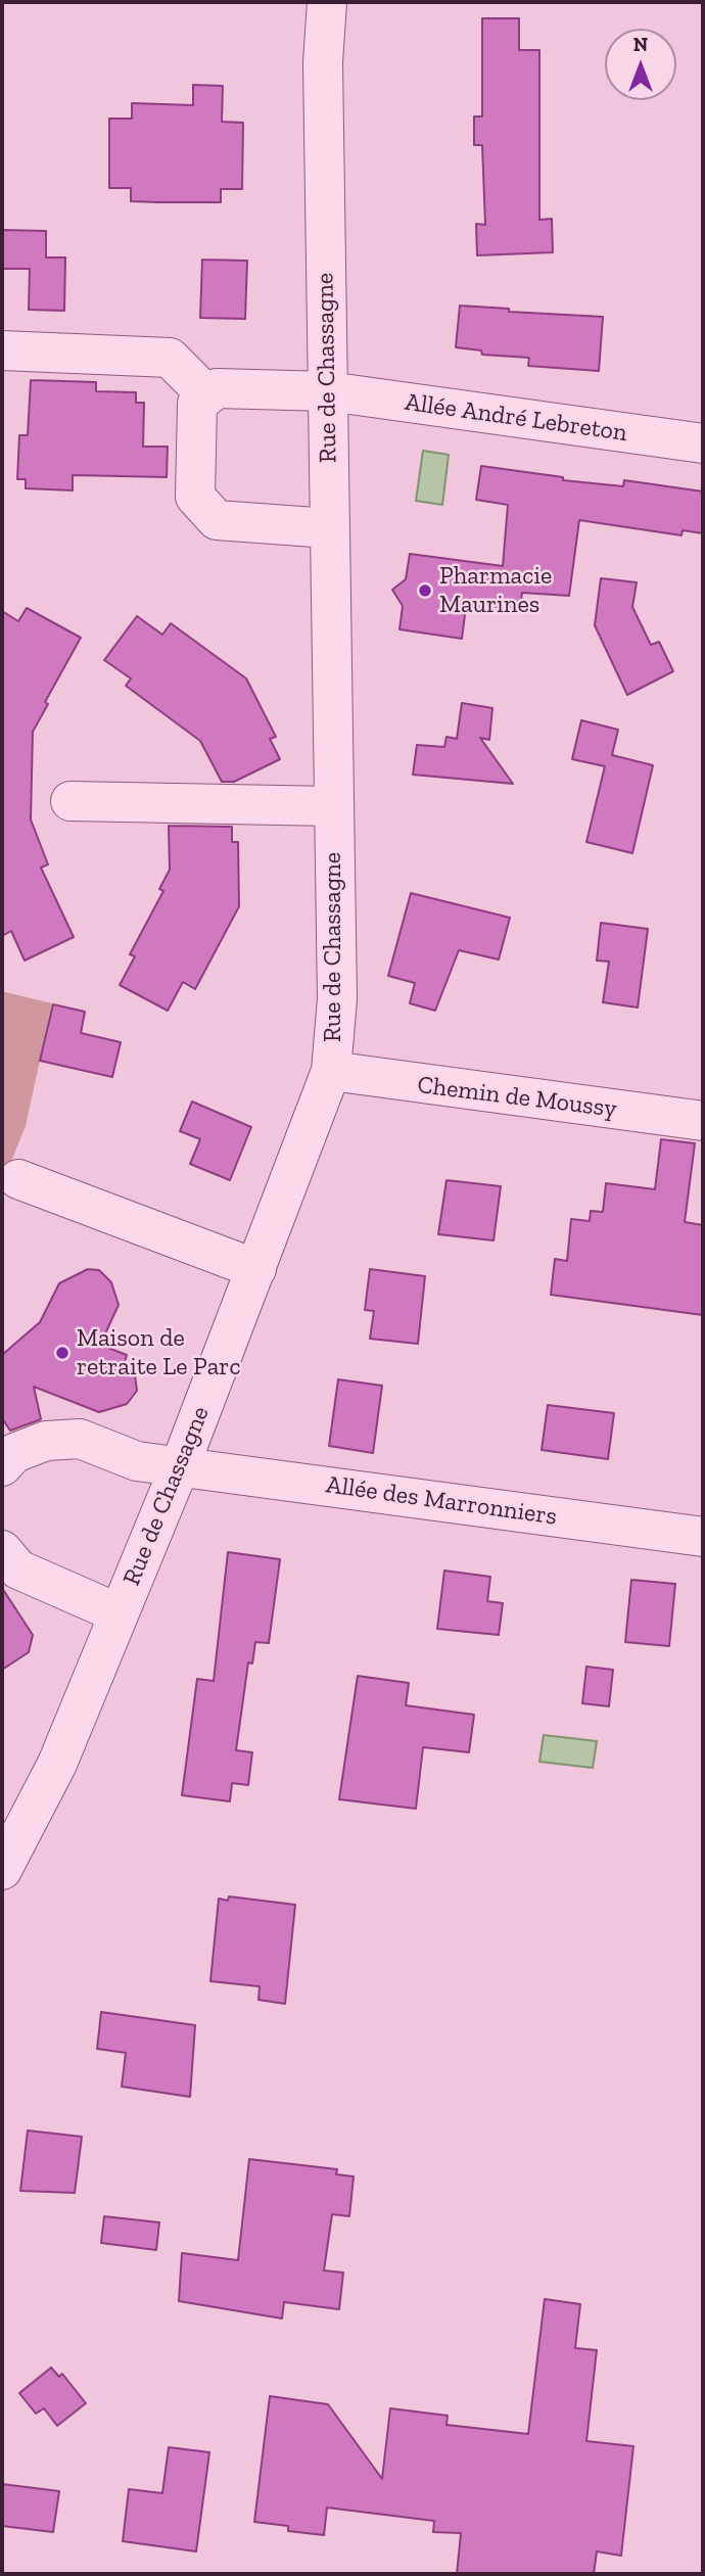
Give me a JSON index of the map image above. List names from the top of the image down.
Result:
{
  "streets": {
    "street": [
      "Rue de Chassagne",
      "Allée André Lebreton",
      "Chemin de Moussy",
      "Allée des Marronniers"
    ]
  },
  "crossings": [
    ["Rue de Chassagne", "Allée André Lebreton"],
    ["Rue de Chassagne", "Chemin de Moussy"],
    ["Rue de Chassagne", "Allée des Marronniers"]
  ],
  "places": ["Pharmacie Maurines", "Maison de retraite Le Parc"],
  "north": "top"
}
